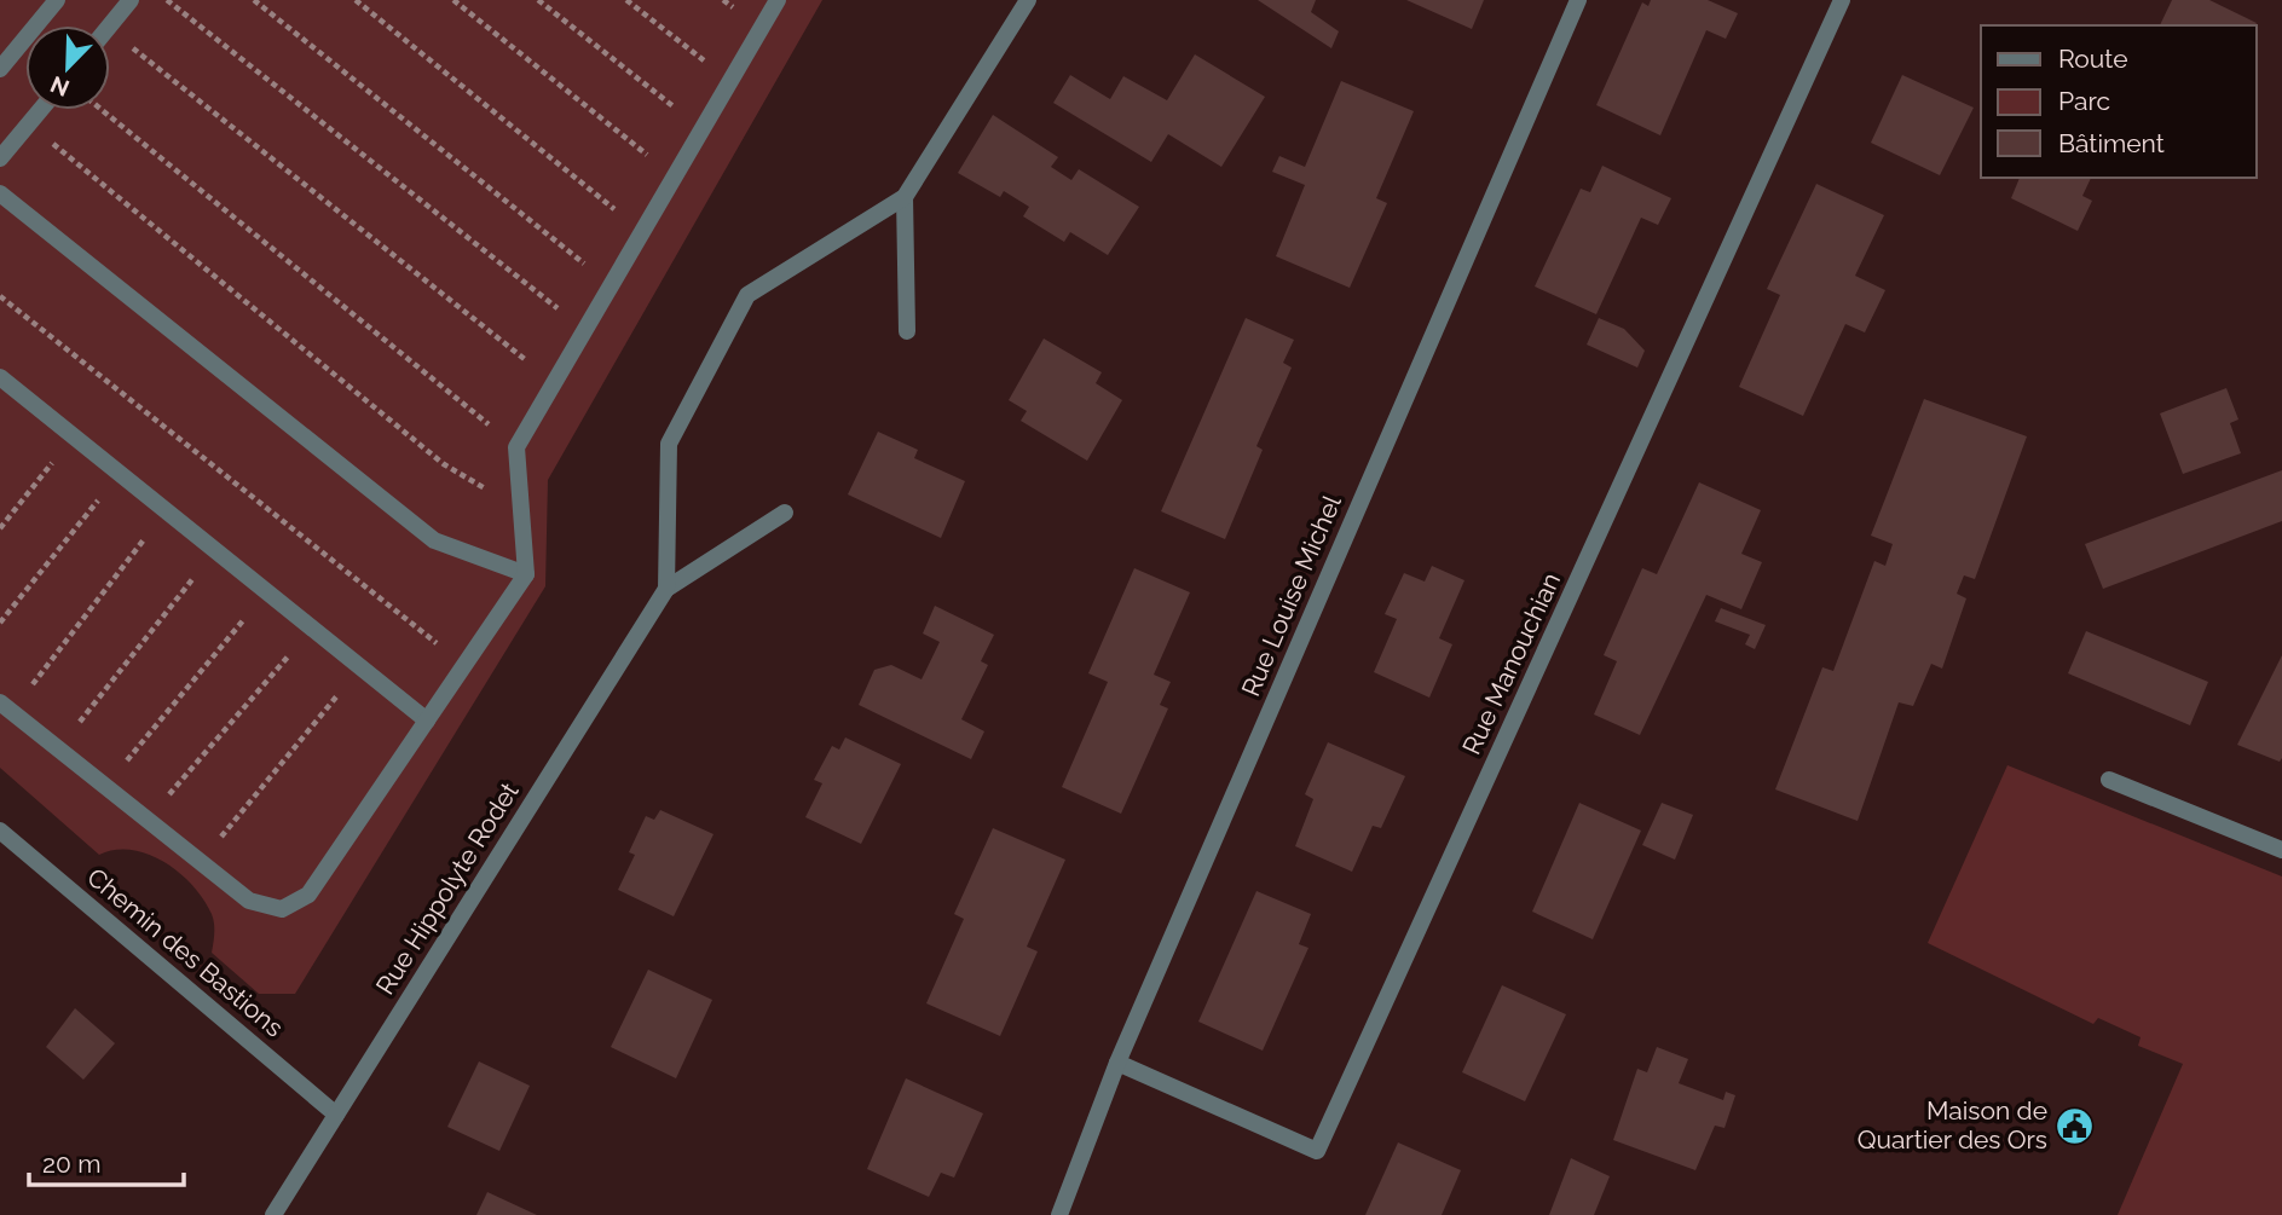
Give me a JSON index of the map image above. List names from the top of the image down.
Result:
{
  "streets": {
    "street": [
      "Rue Louise Michel",
      "Rue Manouchian",
      "Rue Hippolyte Rodet",
      "Chemin des Bastions"
    ]
  },
  "crossings": [
    ["Rue Louise Michel", "Rue Manouchian"],
    ["Rue Hippolyte Rodet", "Chemin des Bastions"]
  ],
  "places": {
    "public building": ["Maison de Quartier des Ors"]
  },
  "legend": ["Route", "Parc", "Bâtiment"],
  "scale_bar": "20 m",
  "north": "bottom left"
}
